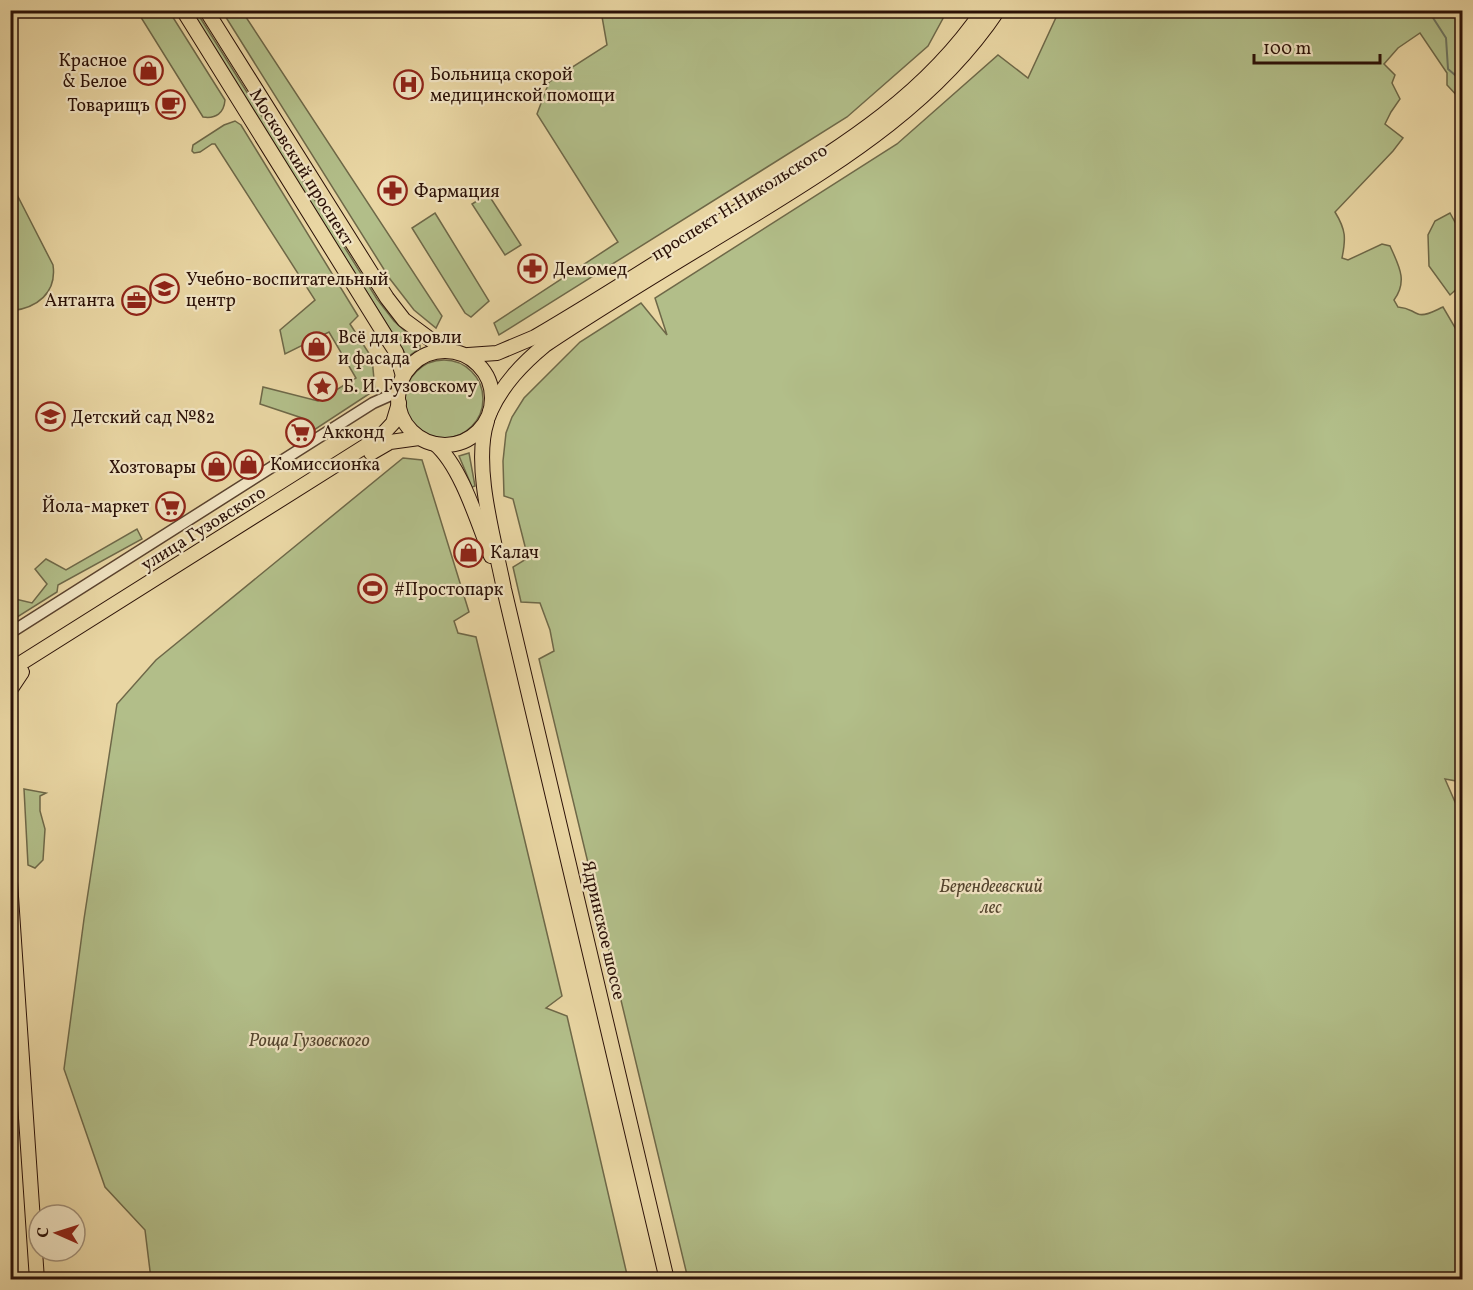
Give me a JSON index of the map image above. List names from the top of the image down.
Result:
{
  "streets": {
    "main road": [
      "Московский проспект",
      "проспект Н.Никольского",
      "улица Гузовского",
      "Ядринское шоссе"
    ]
  },
  "crossings": [
    ["Московский проспект", "проспект Н.Никольского"],
    ["Московский проспект", "улица Гузовского"],
    ["Московский проспект", "Ядринское шоссе"],
    ["проспект Н.Никольского", "улица Гузовского"],
    ["проспект Н.Никольского", "Ядринское шоссе"],
    ["улица Гузовского", "Ядринское шоссе"]
  ],
  "parks": ["Берендеевский лес", "Роща Гузовского"],
  "places": {
    "shop": [
      "Красное & Белое",
      "Всё для кровли и фасада",
      "Комиссионка",
      "Хозтовары",
      "Калач"
    ],
    "hospital": ["Больница скорой медицинской помощи"],
    "cafe": ["Товарищъ"],
    "pharmacy": ["Фармация", "Демомед"],
    "school or university": ["Учебно-воспитательный центр", "Детский сад №82"],
    "office": ["Антанта"],
    "place": ["Б. И. Гузовскому"],
    "supermarket": ["Акконд", "Йола-маркет"],
    "sports": ["#Простопарк"]
  },
  "scale_bar": "100 m",
  "north": "left"
}
